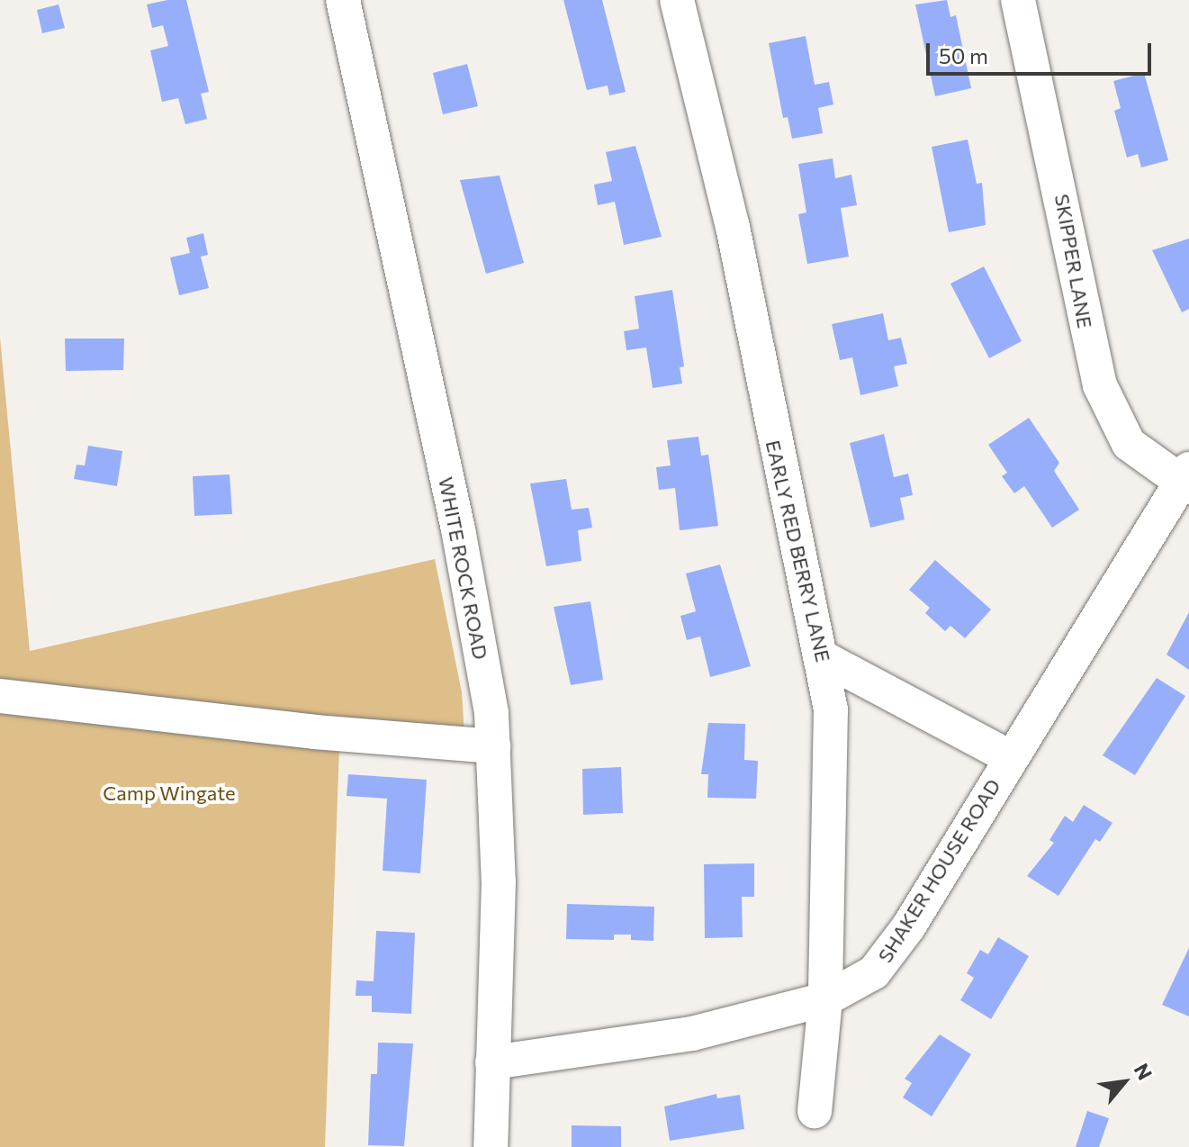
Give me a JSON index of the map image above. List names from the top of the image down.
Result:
{
  "streets": {
    "street": [
      "SKIPPER LANE",
      "EARLY RED BERRY LANE",
      "WHITE ROCK ROAD",
      "SHAKER HOUSE ROAD"
    ]
  },
  "crossings": [
    ["SKIPPER LANE", "SHAKER HOUSE ROAD"],
    ["EARLY RED BERRY LANE", "SHAKER HOUSE ROAD"],
    ["WHITE ROCK ROAD", "SHAKER HOUSE ROAD"]
  ],
  "parks": ["Camp Wingate"],
  "scale_bar": "50 m",
  "north": "top right"
}
